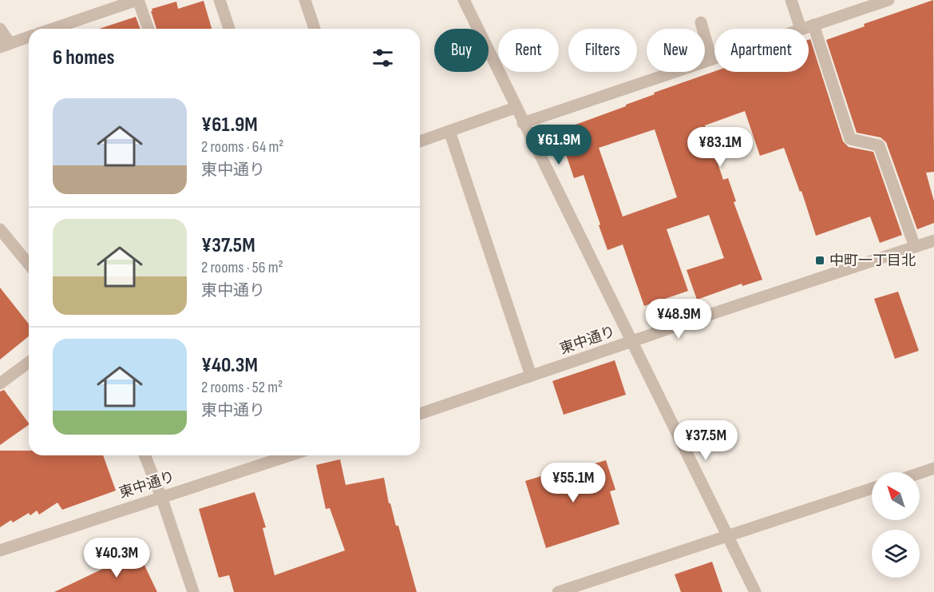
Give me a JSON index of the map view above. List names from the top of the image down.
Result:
{
  "streets": {
    "street": ["東中通り"]
  },
  "places": {
    "transit": ["中町一丁目北"]
  },
  "north": "top left",
  "page": {
    "chip": [
      "Buy",
      "Rent",
      "Filters",
      "New",
      "Apartment"
    ],
    "heading": "6 homes",
    "list": [
      {
        "name": "¥61.9M",
        "note": "2 rooms · 64 m² · 東中通り"
      },
      {
        "name": "¥37.5M",
        "note": "2 rooms · 56 m² · 東中通り"
      },
      {
        "name": "¥40.3M",
        "note": "2 rooms · 52 m² · 東中通り"
      }
    ],
    "price": [
      "¥61.9M",
      "¥83.1M",
      "¥48.9M",
      "¥37.5M",
      "¥55.1M",
      "¥40.3M"
    ]
  }
}
